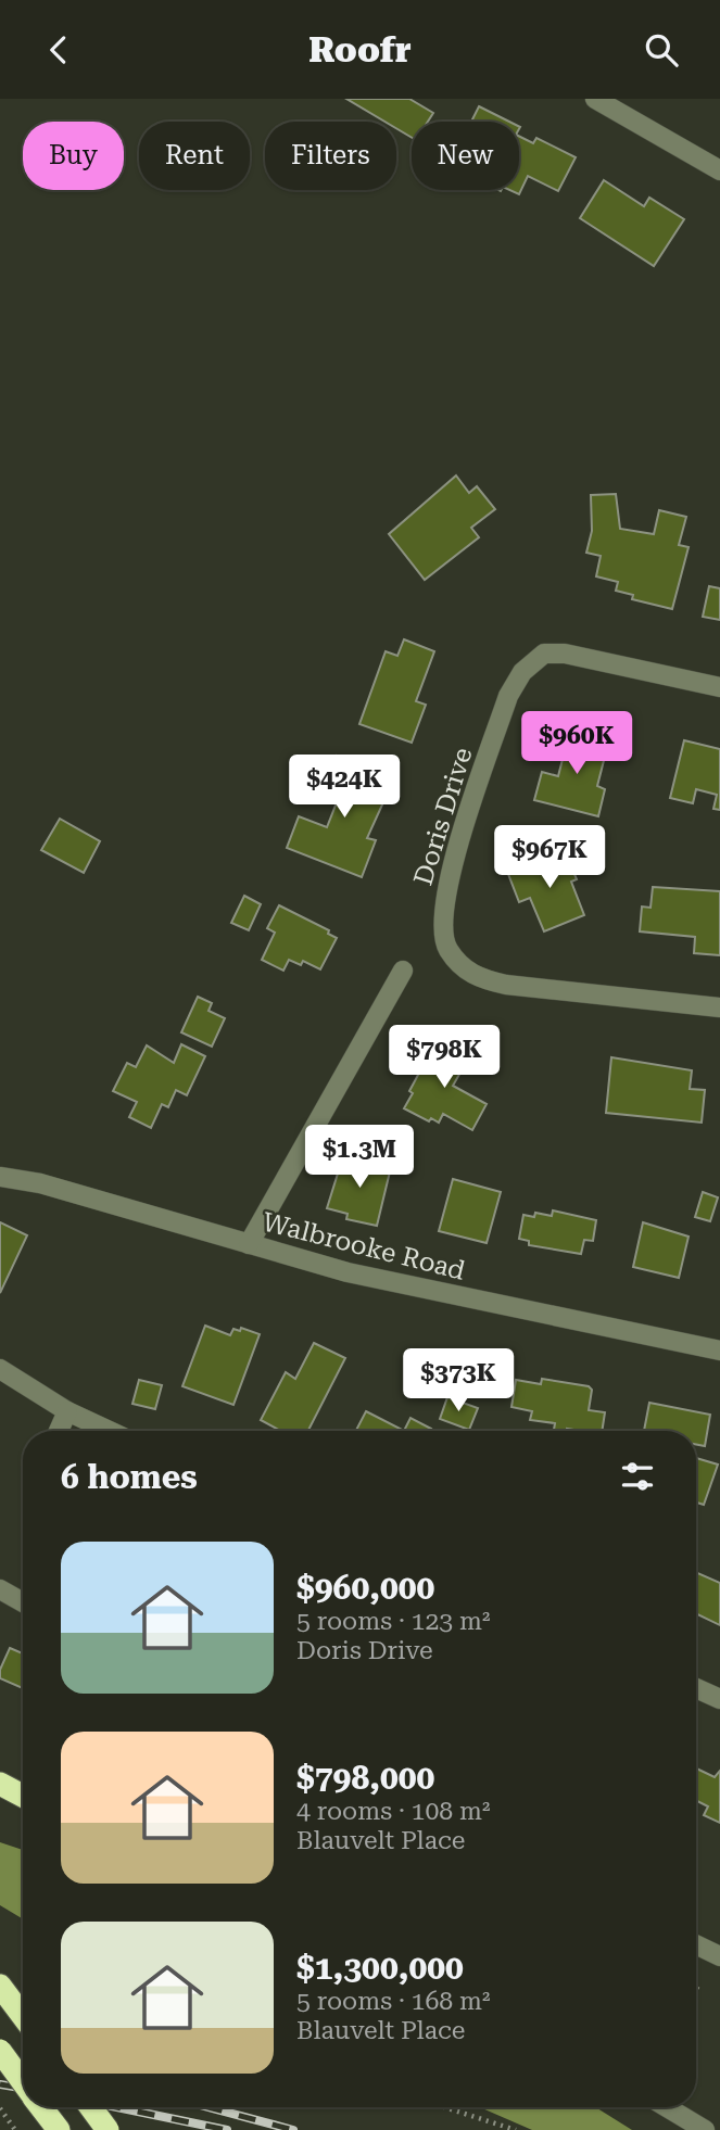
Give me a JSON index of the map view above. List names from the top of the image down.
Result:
{
  "streets": {
    "street": ["Doris Drive", "Walbrooke Road"]
  },
  "page": {
    "header": "Roofr",
    "chip": [
      "Buy",
      "Rent",
      "Filters",
      "New"
    ],
    "price": [
      "$960K",
      "$424K",
      "$967K",
      "$798K",
      "$1.3M",
      "$373K"
    ],
    "heading": "6 homes",
    "list": [
      {
        "name": "$960,000",
        "note": "5 rooms · 123 m² · Doris Drive"
      },
      {
        "name": "$798,000",
        "note": "4 rooms · 108 m² · Blauvelt Place"
      },
      {
        "name": "$1,300,000",
        "note": "5 rooms · 168 m² · Blauvelt Place"
      }
    ]
  }
}
